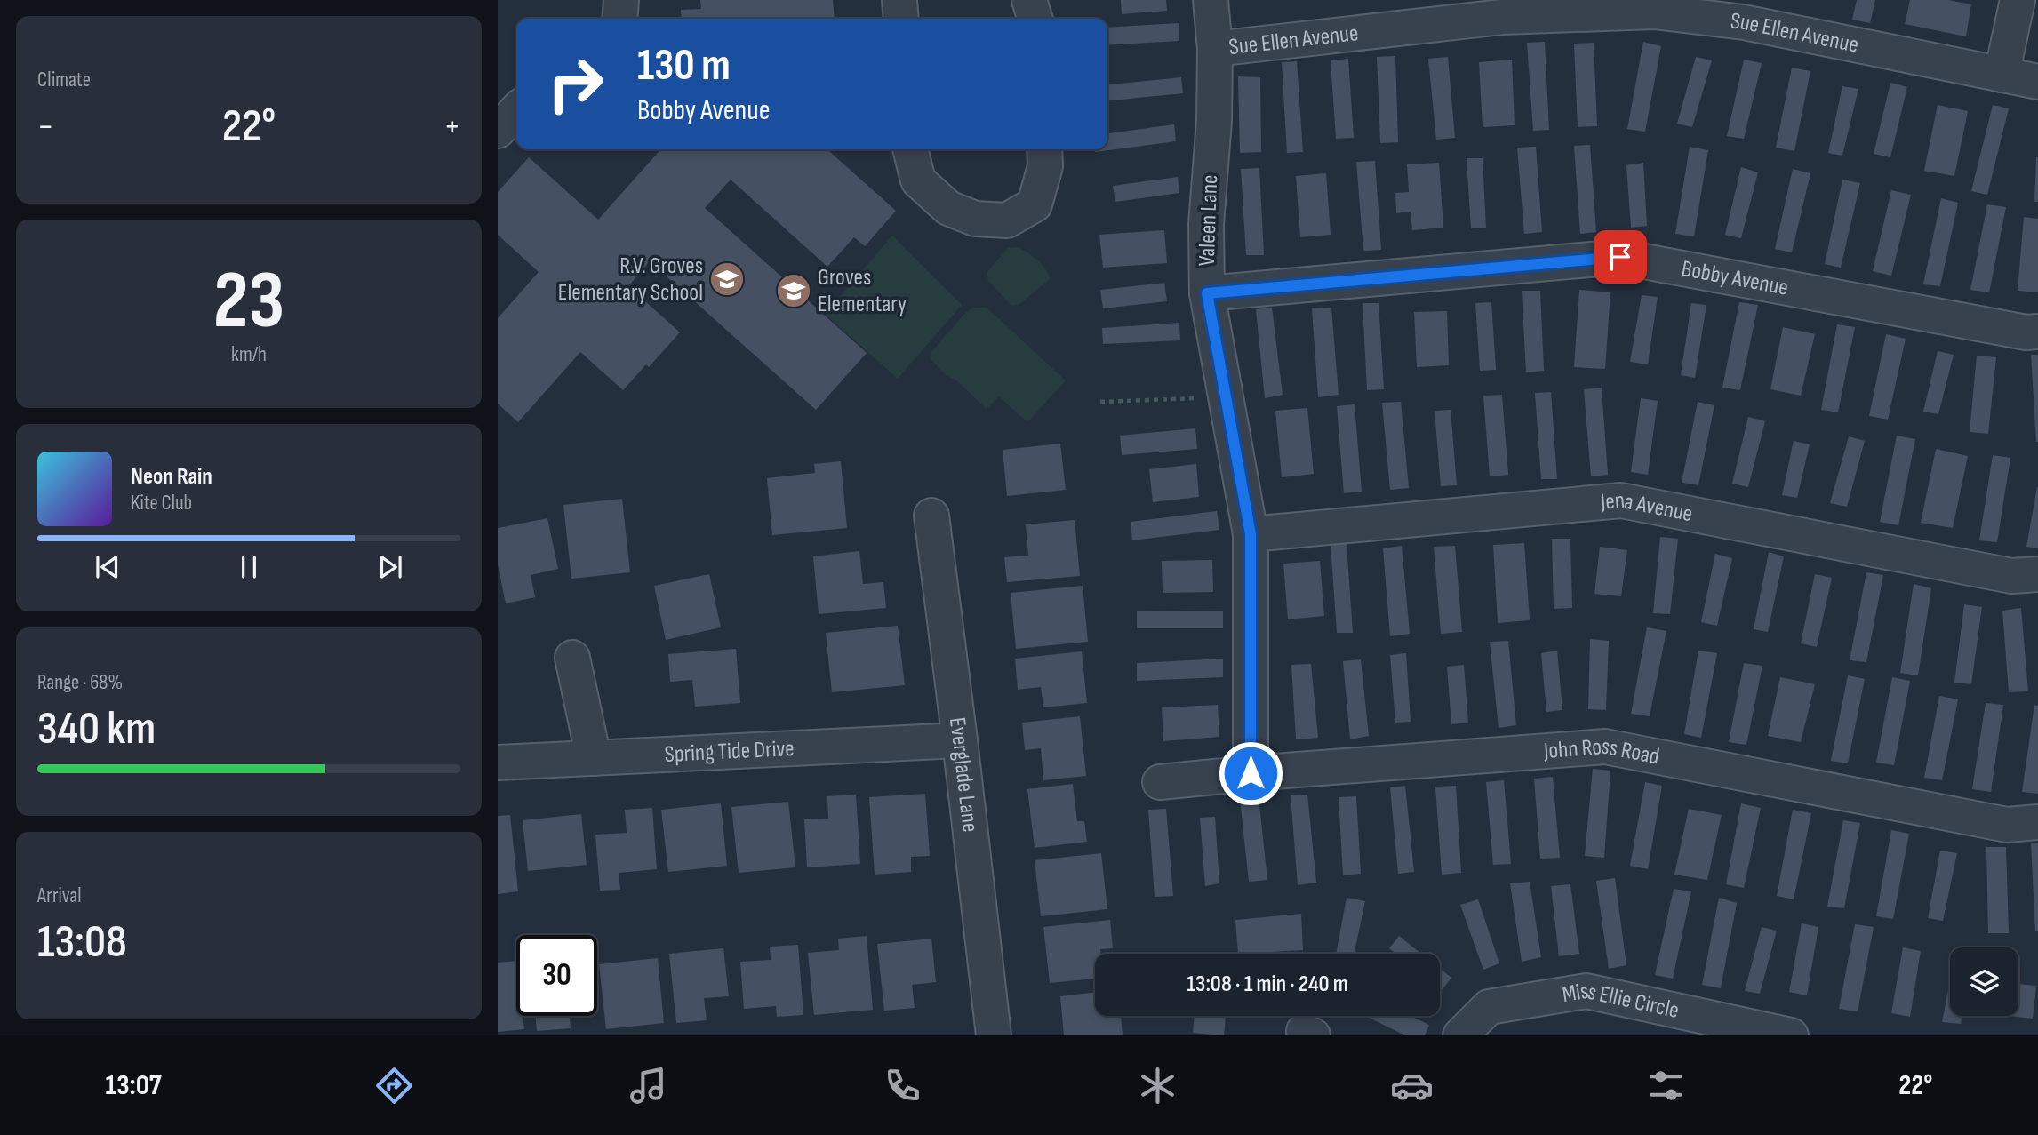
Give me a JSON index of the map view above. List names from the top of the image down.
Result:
{
  "streets": {
    "street": [
      "Sue Ellen Avenue",
      "Valeen Lane",
      "Bobby Avenue",
      "Jena Avenue",
      "Spring Tide Drive",
      "John Ross Road",
      "Everglade Lane",
      "Miss Ellie Circle"
    ]
  },
  "crossings": [
    ["Sue Ellen Avenue", "Valeen Lane"],
    ["Valeen Lane", "Bobby Avenue"],
    ["Valeen Lane", "Jena Avenue"],
    ["Valeen Lane", "John Ross Road"],
    ["Spring Tide Drive", "Everglade Lane"]
  ],
  "places": {
    "school or university": ["R.V. Groves Elementary School", "Groves Elementary"]
  },
  "page": {
    "tile": [
      "Climate",
      ["23", "km/h"],
      ["Range · 68%", "340 km"],
      ["Arrival", "13:08"]
    ],
    "turn": ["130 m", "Bobby Avenue"],
    "heat": ["−", "22°", "+"],
    "song": ["Neon Rain", "Kite Club"],
    "limit": "30",
    "trip": "13:08 · 1 min · 240 m",
    "tabs": ["13:07", "22°"]
  }
}
